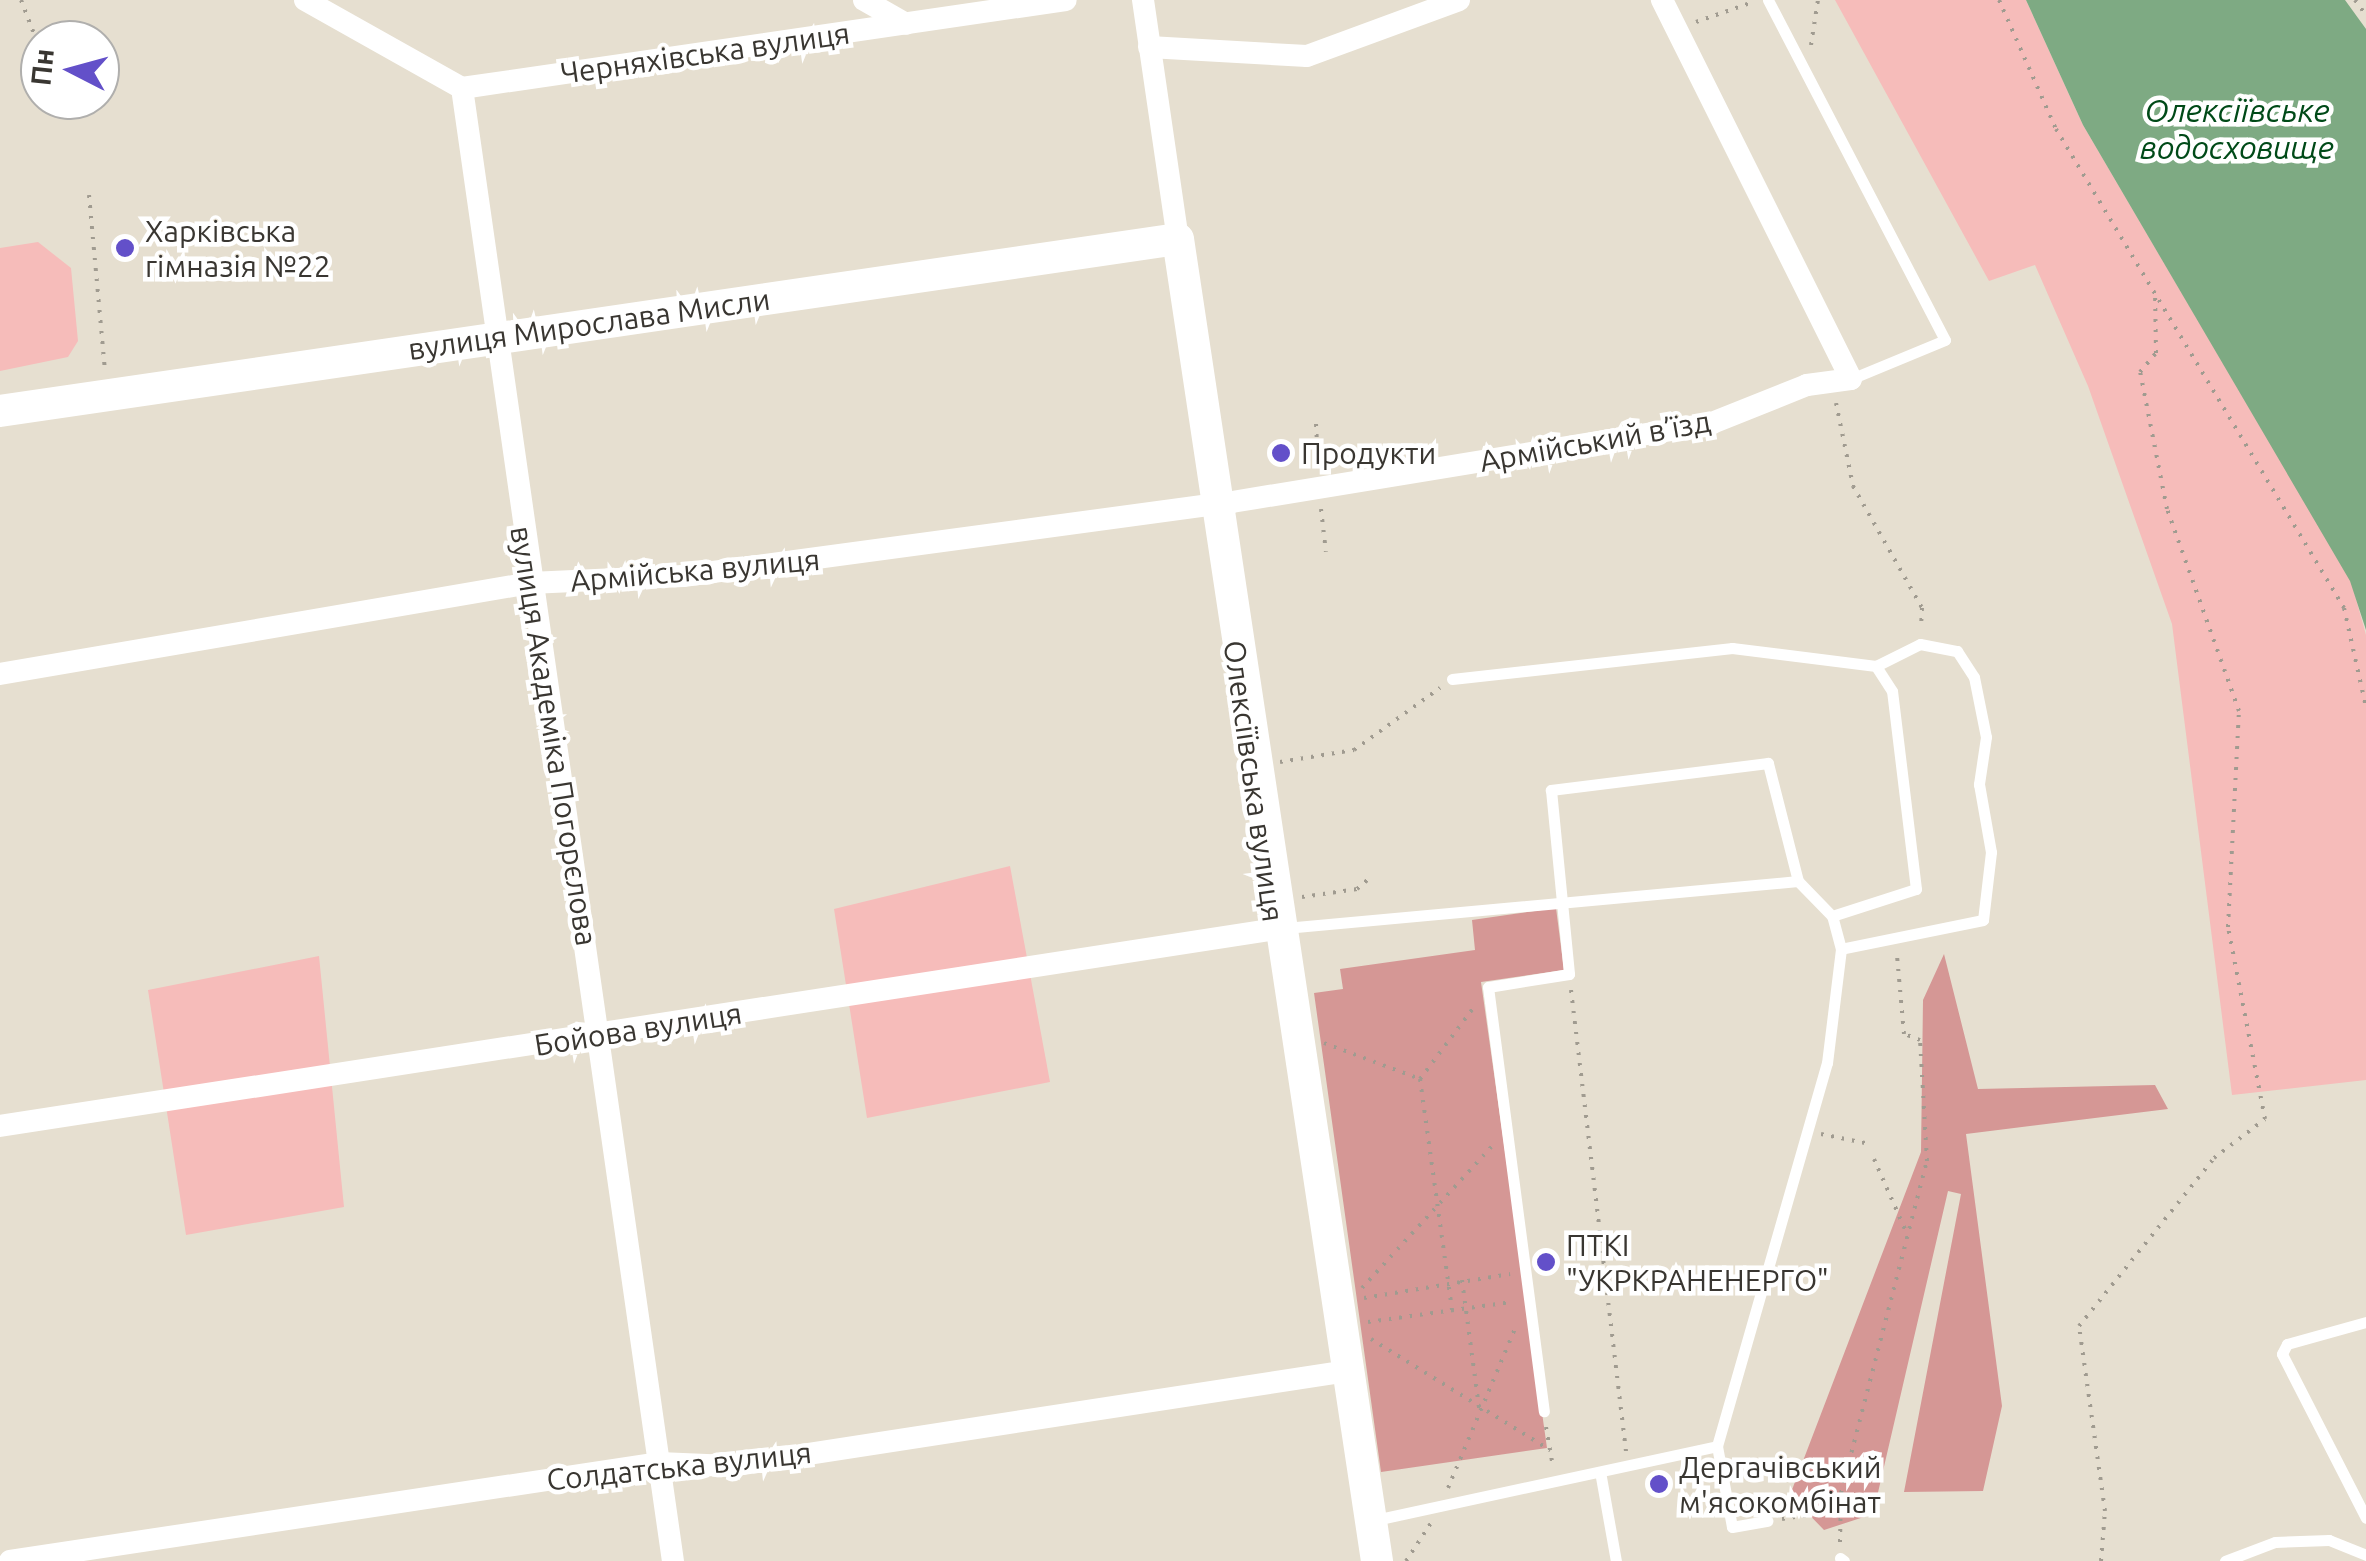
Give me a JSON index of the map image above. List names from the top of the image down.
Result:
{
  "streets": {
    "street": [
      "Черняхівська вулиця",
      "вулиця Мирослава Мисли",
      "Армійський в’їзд",
      "Армійська вулиця",
      "вулиця Академіка Погорєлова",
      "Олексіївська вулиця",
      "Бойова вулиця",
      "Солдатська вулиця"
    ]
  },
  "crossings": [
    ["Черняхівська вулиця", "вулиця Академіка Погорєлова"],
    ["вулиця Мирослава Мисли", "вулиця Академіка Погорєлова"],
    ["вулиця Мирослава Мисли", "Олексіївська вулиця"],
    ["Армійський в’їзд", "Армійська вулиця"],
    ["Армійський в’їзд", "Олексіївська вулиця"],
    ["Армійська вулиця", "вулиця Академіка Погорєлова"],
    ["Армійська вулиця", "Олексіївська вулиця"],
    ["вулиця Академіка Погорєлова", "Бойова вулиця"],
    ["вулиця Академіка Погорєлова", "Солдатська вулиця"],
    ["Олексіївська вулиця", "Бойова вулиця"],
    ["Олексіївська вулиця", "Солдатська вулиця"]
  ],
  "water": ["Олексіївське водосховище"],
  "places": [
    "Харківська гімназія №22",
    "Продукти",
    "ПТКІ \"УКРКРАНЕНЕРГО\"",
    "Дергачівський м'ясокомбінат"
  ],
  "north": "left"
}
